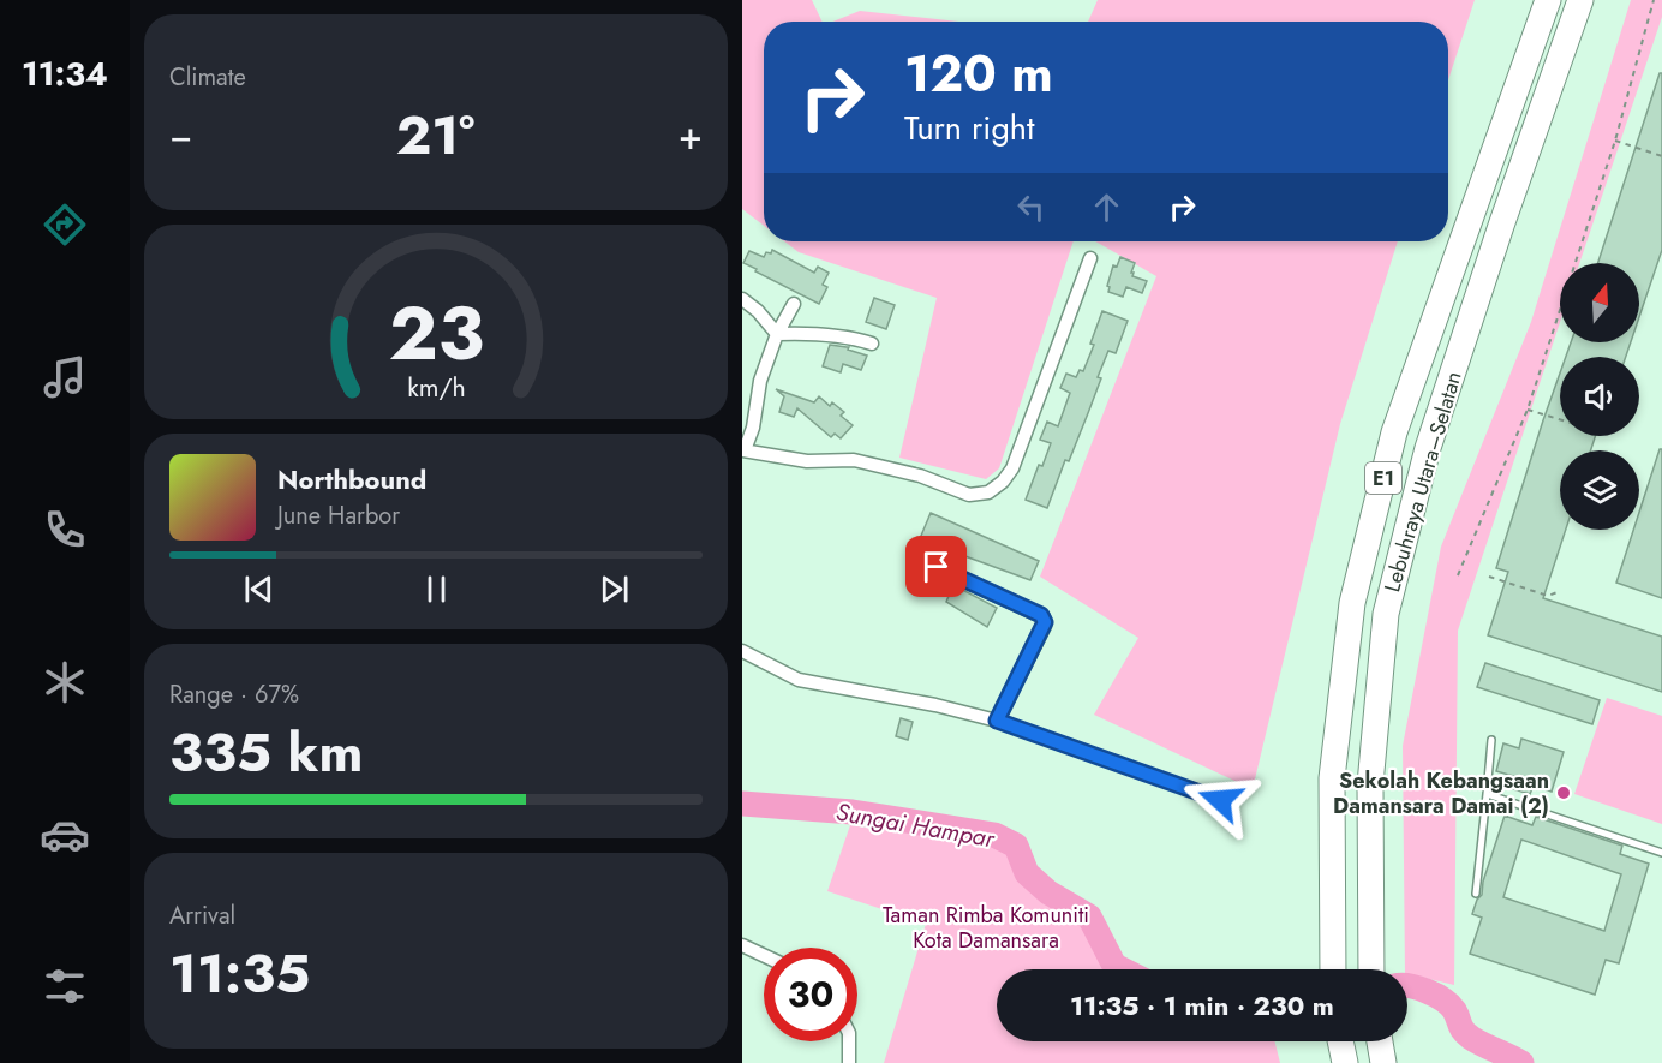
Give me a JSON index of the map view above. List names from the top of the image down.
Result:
{
  "streets": {
    "highway": ["E1", "Lebuhraya Utara–Selatan"]
  },
  "water": ["Sungai Hampar"],
  "parks": ["Taman Rimba Komuniti Kota Damansara"],
  "places": ["Sekolah Kebangsaan Damansara Damai (2)"],
  "north": "top",
  "page": {
    "tabs": "11:34",
    "tile": [
      "Climate",
      ["Range · 67%", "335 km"],
      ["Arrival", "11:35"]
    ],
    "turn": ["120 m", "Turn right"],
    "heat": ["−", "21°", "+"],
    "song": ["Northbound", "June Harbor"],
    "limit": "30",
    "trip": "11:35 · 1 min · 230 m",
    "gauge": ["23", "km/h"]
  }
}
